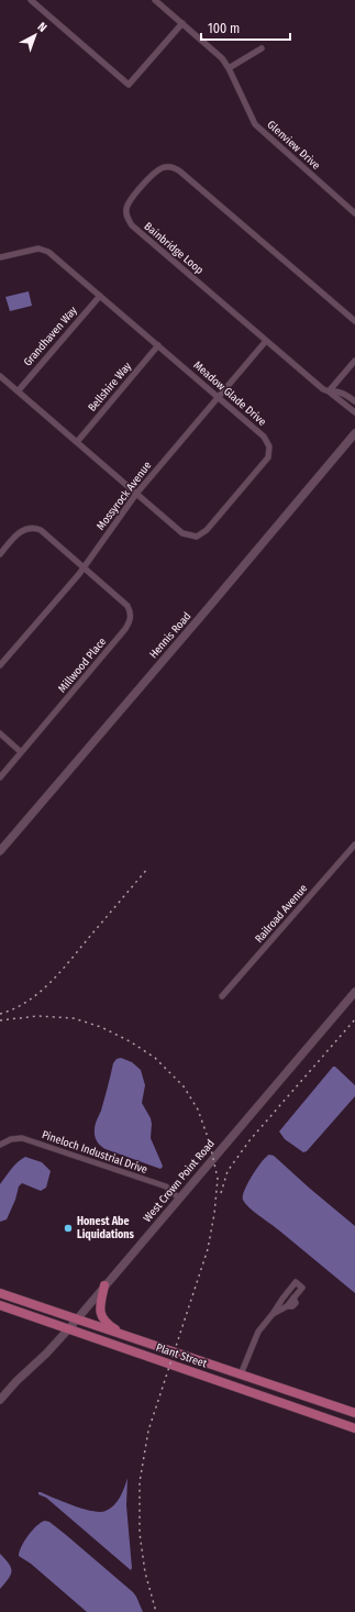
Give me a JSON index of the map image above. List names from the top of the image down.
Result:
{
  "streets": {
    "main road": ["Plant Street"],
    "street": [
      "Glenview Drive",
      "Bainbridge Loop",
      "Grandhaven Way",
      "Bellshire Way",
      "Meadow Glade Drive",
      "Mossyrock Avenue",
      "Hennis Road",
      "Millwood Place",
      "Railroad Avenue",
      "Pineloch Industrial Drive",
      "West Crown Point Road"
    ]
  },
  "crossings": [
    ["Bainbridge Loop", "Mossyrock Avenue"],
    ["Grandhaven Way", "Meadow Glade Drive"],
    ["Bellshire Way", "Meadow Glade Drive"],
    ["Meadow Glade Drive", "Mossyrock Avenue"],
    ["Mossyrock Avenue", "Millwood Place"],
    ["Pineloch Industrial Drive", "West Crown Point Road"],
    ["West Crown Point Road", "Plant Street"]
  ],
  "places": ["Honest Abe Liquidations"],
  "scale_bar": "100 m",
  "north": "top right"
}
